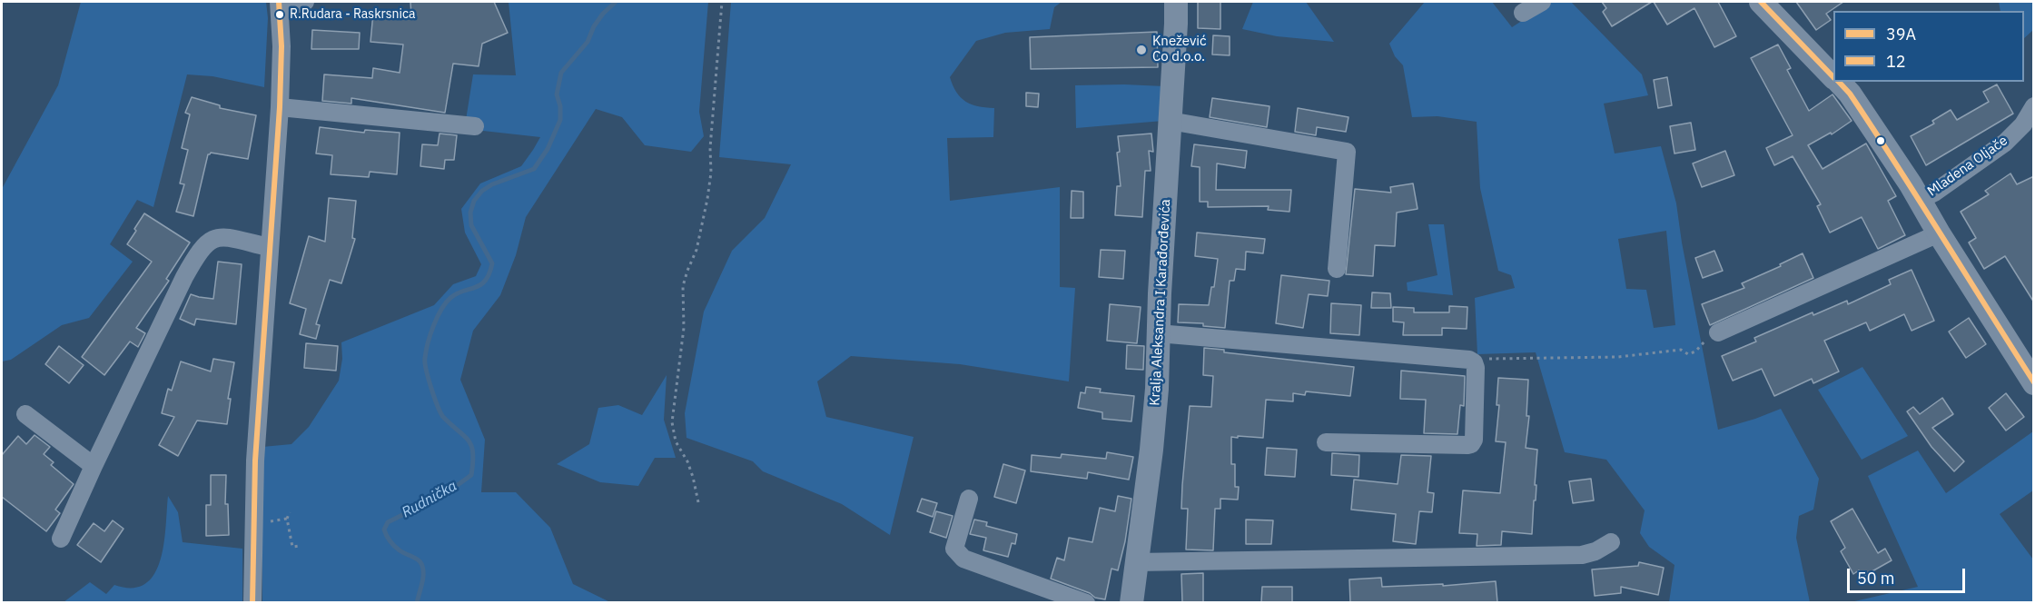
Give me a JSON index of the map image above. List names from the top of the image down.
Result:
{
  "streets": {
    "street": ["Mladena Oljače", "Kralja Aleksandra I Karađorđevića"]
  },
  "water": ["Rudnička"],
  "places": ["R.Rudara - Raskrsnica", "Knežević Co d.o.o."],
  "lines": ["transit line 39A", "transit line 12"],
  "legend": ["39A", "12"],
  "scale_bar": "50 m"
}
